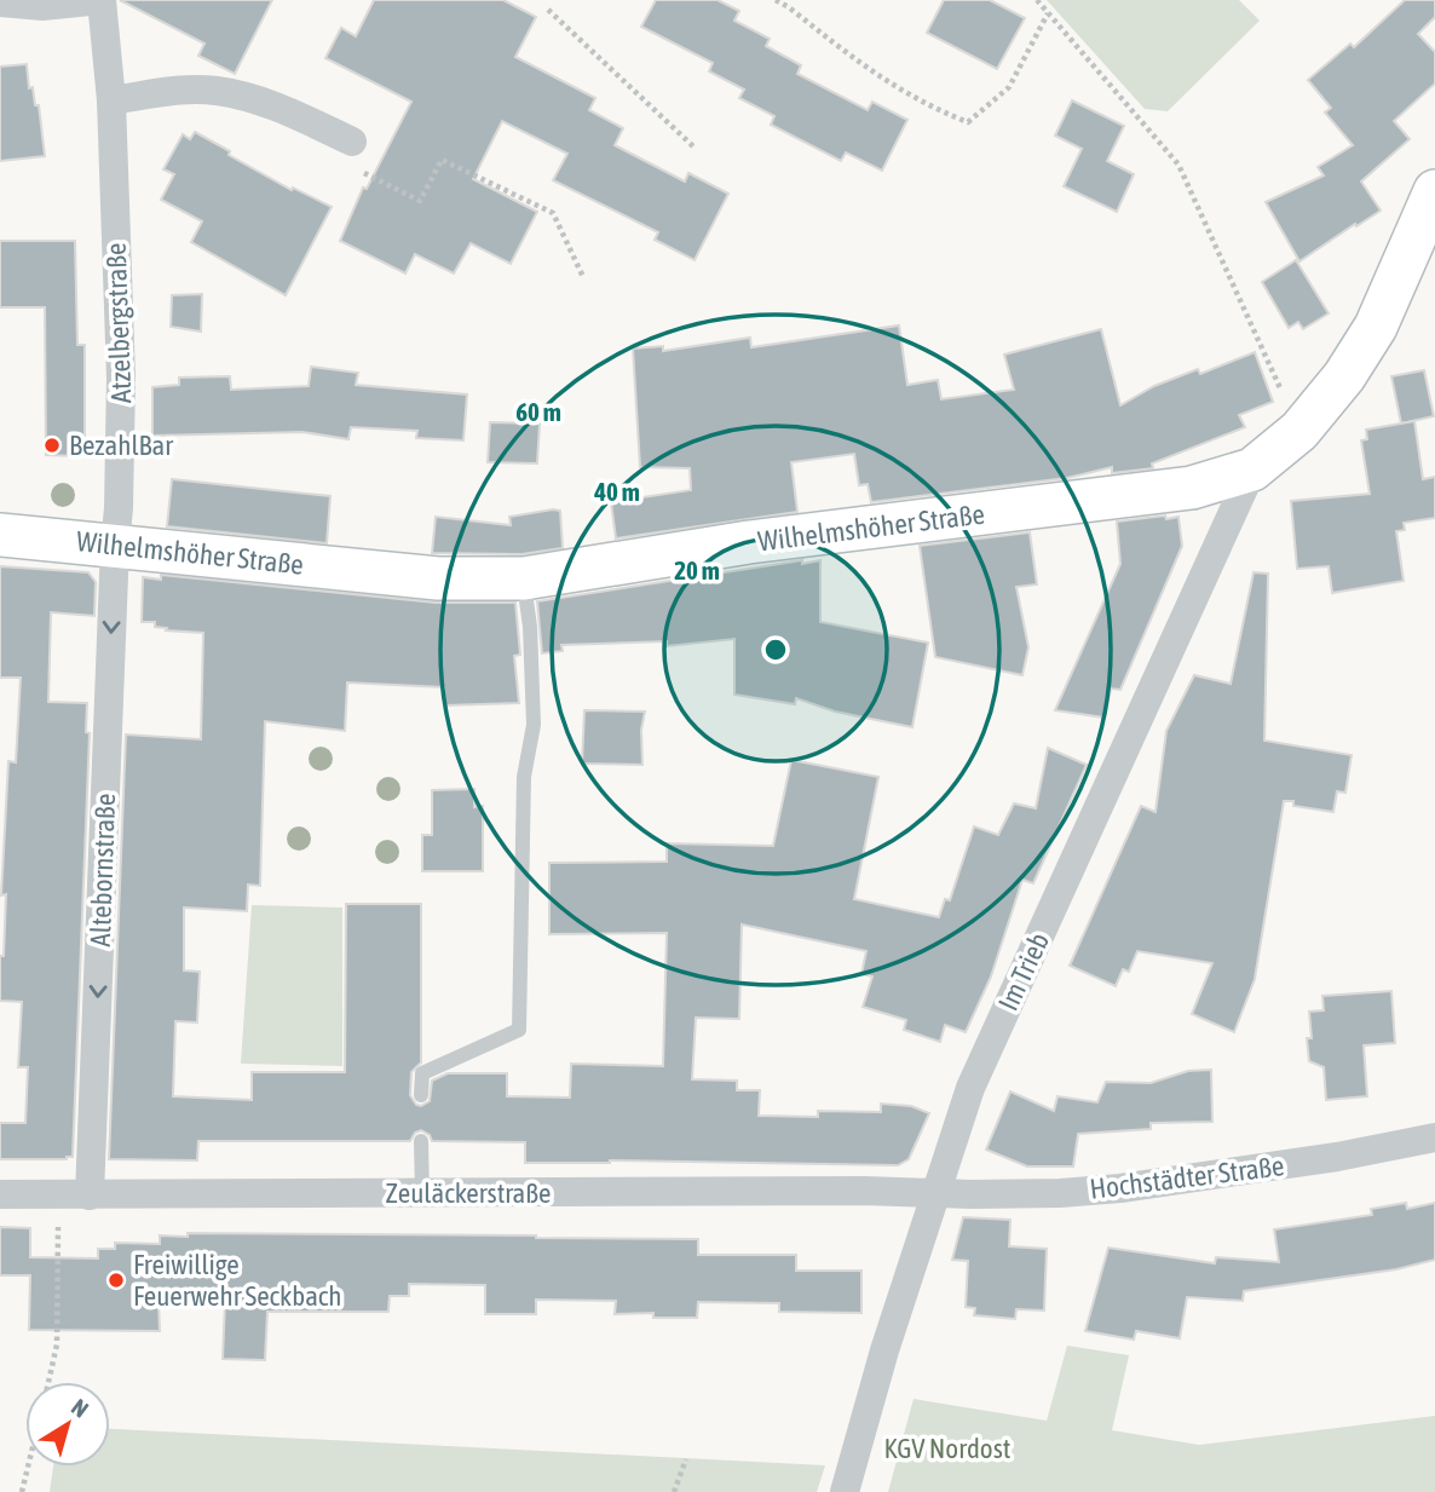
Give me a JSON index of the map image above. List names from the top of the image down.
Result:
{
  "streets": {
    "main road": ["Wilhelmshöher Straße"],
    "street": [
      "Atzelbergstraße",
      "Altebornstraße",
      "Im Trieb",
      "Hochstädter Straße",
      "Zeuläckerstraße"
    ]
  },
  "crossings": [
    ["Atzelbergstraße", "Wilhelmshöher Straße"],
    ["Atzelbergstraße", "Altebornstraße"],
    ["Wilhelmshöher Straße", "Altebornstraße"],
    ["Wilhelmshöher Straße", "Im Trieb"],
    ["Altebornstraße", "Zeuläckerstraße"],
    ["Im Trieb", "Hochstädter Straße"],
    ["Im Trieb", "Zeuläckerstraße"],
    ["Hochstädter Straße", "Zeuläckerstraße"]
  ],
  "one_way": ["Altebornstraße"],
  "parks": ["KGV Nordost"],
  "places": ["BezahlBar", "Freiwillige Feuerwehr Seckbach"],
  "north": "top right",
  "rings": ["60 m", "40 m", "20 m"]
}
